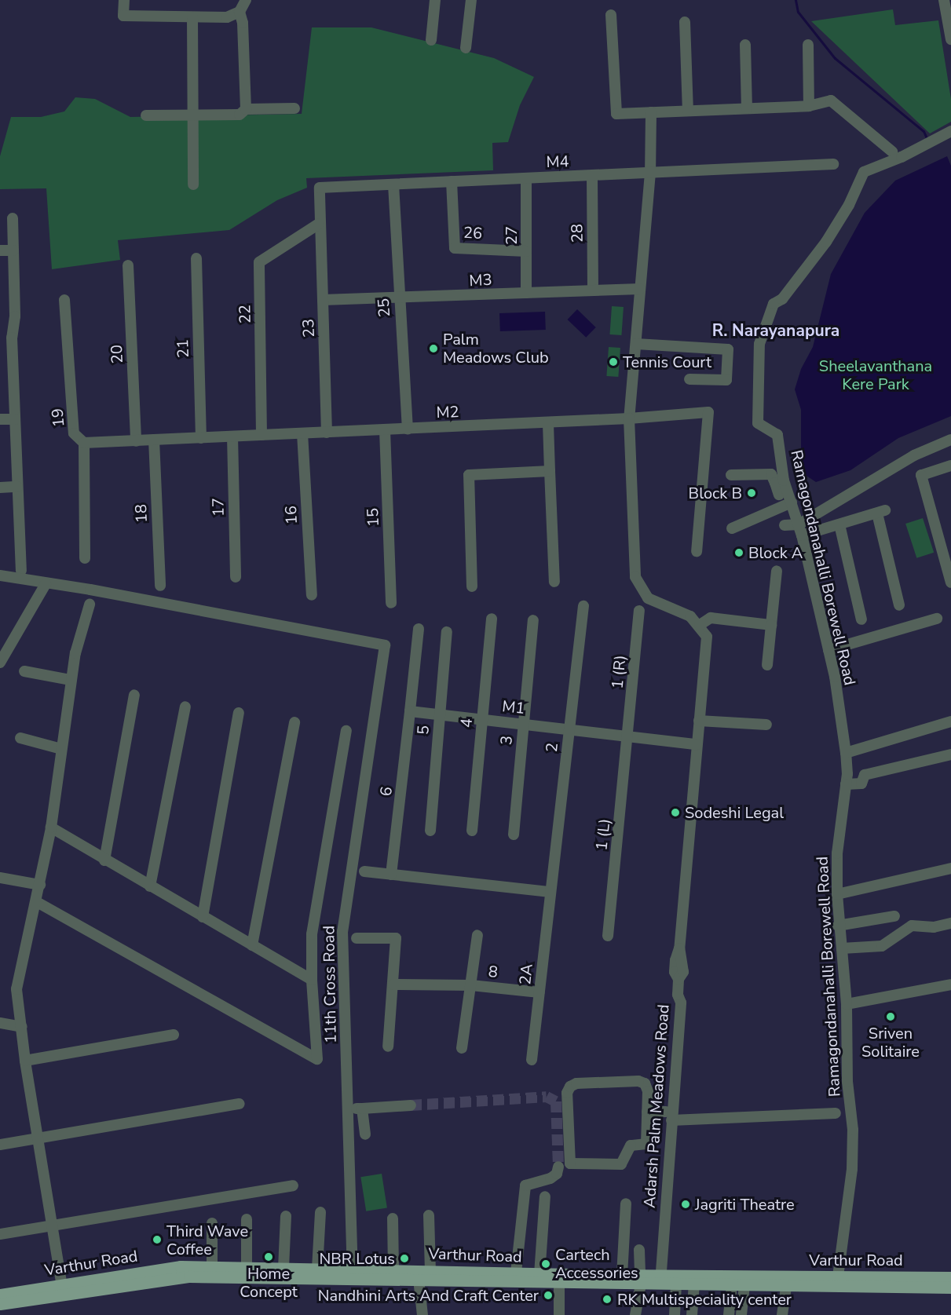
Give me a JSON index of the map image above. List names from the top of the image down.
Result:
{
  "streets": {
    "main road": ["Varthur Road"],
    "street": [
      "M4",
      "26",
      "28",
      "27",
      "M3",
      "25",
      "22",
      "23",
      "21",
      "20",
      "M2",
      "19",
      "17",
      "18",
      "16",
      "15",
      "Ramagondanahalli Borewell Road",
      "1 (R)",
      "M1",
      "4",
      "5",
      "3",
      "2",
      "6",
      "1 (L)",
      "8",
      "2A",
      "11th Cross Road",
      "Adarsh Palm Meadows Road"
    ]
  },
  "crossings": [
    ["M4", "26"],
    ["M4", "28"],
    ["M4", "27"],
    ["M4", "25"],
    ["M4", "22"],
    ["M4", "23"],
    ["26", "27"],
    ["28", "M3"],
    ["27", "M3"],
    ["M3", "25"],
    ["M3", "23"],
    ["25", "M2"],
    ["22", "23"],
    ["22", "M2"],
    ["23", "M2"],
    ["21", "M2"],
    ["20", "M2"],
    ["M2", "19"],
    ["M2", "17"],
    ["M2", "18"],
    ["M2", "16"],
    ["M2", "15"],
    ["Ramagondanahalli Borewell Road", "Varthur Road"],
    ["1 (R)", "M1"],
    ["1 (R)", "1 (L)"],
    ["M1", "4"],
    ["M1", "5"],
    ["M1", "3"],
    ["M1", "2"],
    ["M1", "6"],
    ["M1", "1 (L)"],
    ["M1", "Adarsh Palm Meadows Road"],
    ["2", "2A"],
    ["8", "2A"],
    ["11th Cross Road", "Varthur Road"],
    ["Adarsh Palm Meadows Road", "Varthur Road"]
  ],
  "districts": ["R. Narayanapura"],
  "parks": ["Sheelavanthana Kere Park"],
  "places": [
    "Palm Meadows Club",
    "Tennis Court",
    "Block B",
    "Block A",
    "Sodeshi Legal",
    "Sriven Solitaire",
    "Jagriti Theatre",
    "Third Wave Coffee",
    "Home Concept",
    "NBR Lotus",
    "Cartech Accessories",
    "Nandhini Arts And Craft Center",
    "RK Multispeciality center"
  ]
}
